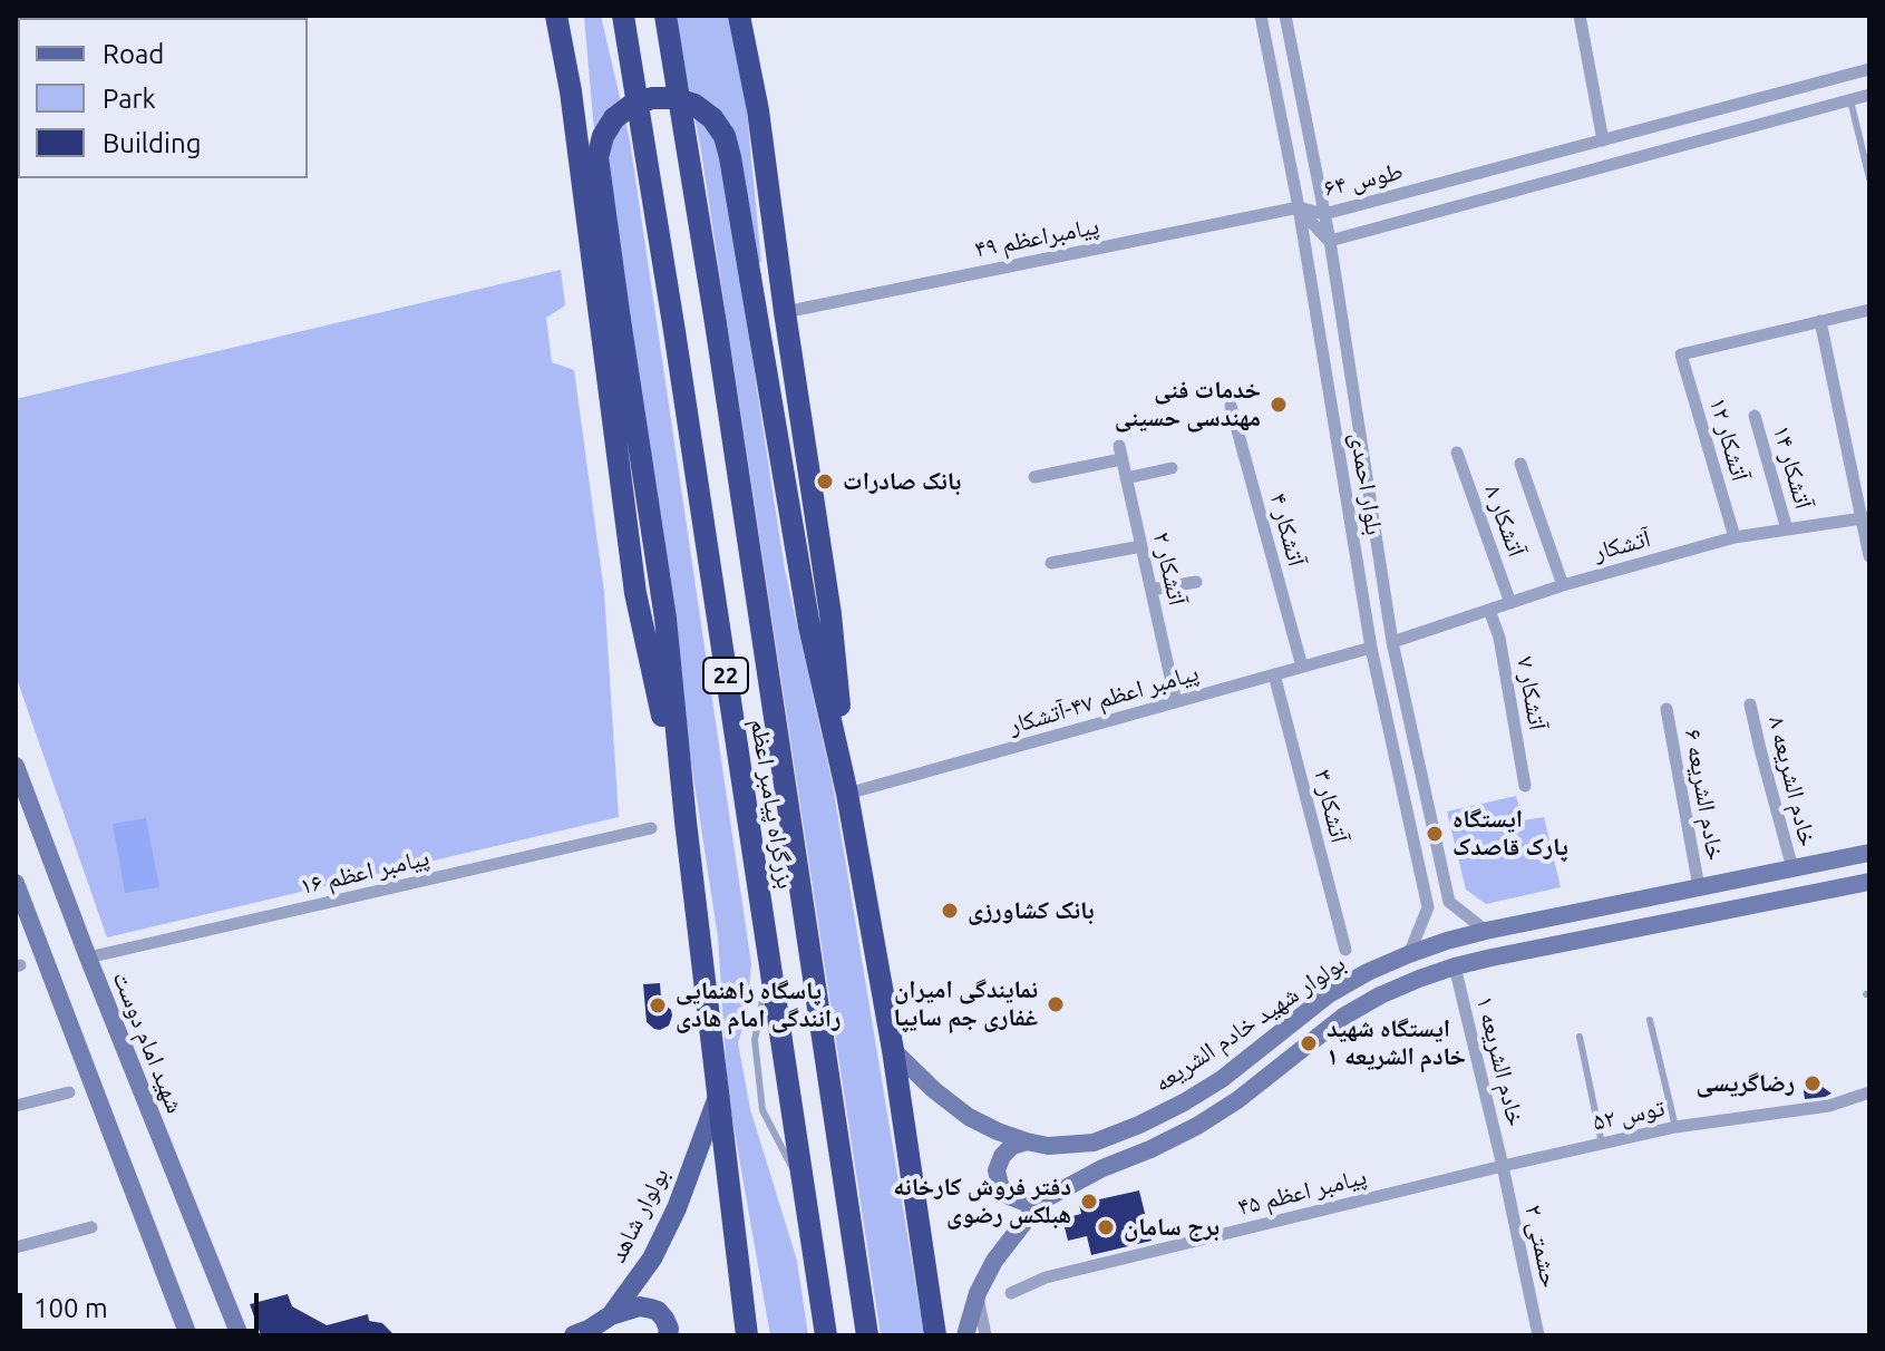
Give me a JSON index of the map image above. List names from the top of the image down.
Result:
{
  "streets": {
    "highway": ["22", "بزرگراه پیامبر اعظم"],
    "main road": ["بولوار شاهد"],
    "street": [
      "طوس ۶۴",
      "پیامبراعظم ۴۹",
      "آتشکار ۱۲",
      "آتشکار ۱۴",
      "بلوار احمدی",
      "آتشکار ۸",
      "آتشکار ۴",
      "آتشکار",
      "آتشکار ۲",
      "آتشکار ۷",
      "پیامبر اعظم ۴۷-آتشکار",
      "خادم الشریعه ۸",
      "خادم الشریعه ۶",
      "آتشکار ۳",
      "پیامبر اعظم ۱۶",
      "بولوار شهید خادم الشریعه",
      "شهید امام دوست",
      "خادم الشریعه ۱",
      "توس ۵۲",
      "پیامبر اعظم ۴۵",
      "حشمتی ۲"
    ]
  },
  "crossings": [
    ["طوس ۶۴", "پیامبراعظم ۴۹"],
    ["طوس ۶۴", "بلوار احمدی"],
    ["پیامبراعظم ۴۹", "بلوار احمدی"],
    ["آتشکار ۱۲", "آتشکار"],
    ["آتشکار ۱۴", "آتشکار"],
    ["بلوار احمدی", "آتشکار"],
    ["بلوار احمدی", "پیامبر اعظم ۴۷-آتشکار"],
    ["آتشکار ۸", "آتشکار"],
    ["آتشکار ۴", "پیامبر اعظم ۴۷-آتشکار"],
    ["آتشکار", "آتشکار ۷"],
    ["آتشکار ۲", "پیامبر اعظم ۴۷-آتشکار"],
    ["پیامبر اعظم ۴۷-آتشکار", "آتشکار ۳"],
    ["خادم الشریعه ۸", "بولوار شهید خادم الشریعه"],
    ["خادم الشریعه ۶", "بولوار شهید خادم الشریعه"],
    ["پیامبر اعظم ۱۶", "شهید امام دوست"],
    ["بولوار شهید خادم الشریعه", "خادم الشریعه ۱"],
    ["خادم الشریعه ۱", "توس ۵۲"],
    ["خادم الشریعه ۱", "پیامبر اعظم ۴۵"],
    ["خادم الشریعه ۱", "حشمتی ۲"],
    ["توس ۵۲", "پیامبر اعظم ۴۵"],
    ["توس ۵۲", "حشمتی ۲"],
    ["پیامبر اعظم ۴۵", "حشمتی ۲"]
  ],
  "places": [
    "خدمات فنی مهندسی حسینی",
    "بانک صادرات",
    "ایستگاه پارک قاصدک",
    "بانک کشاورزی",
    "نمایندگی امیران غفاری جم سایپا",
    "پاسگاه راهنمایی رانندگی امام هادی",
    "ایستگاه شهید خادم الشریعه ۱",
    "رضاگریسی",
    "دفتر فروش کارخانه هبلکس رضوی",
    "برج سامان"
  ],
  "legend": ["Road", "Park", "Building"],
  "scale_bar": "100 m"
}
